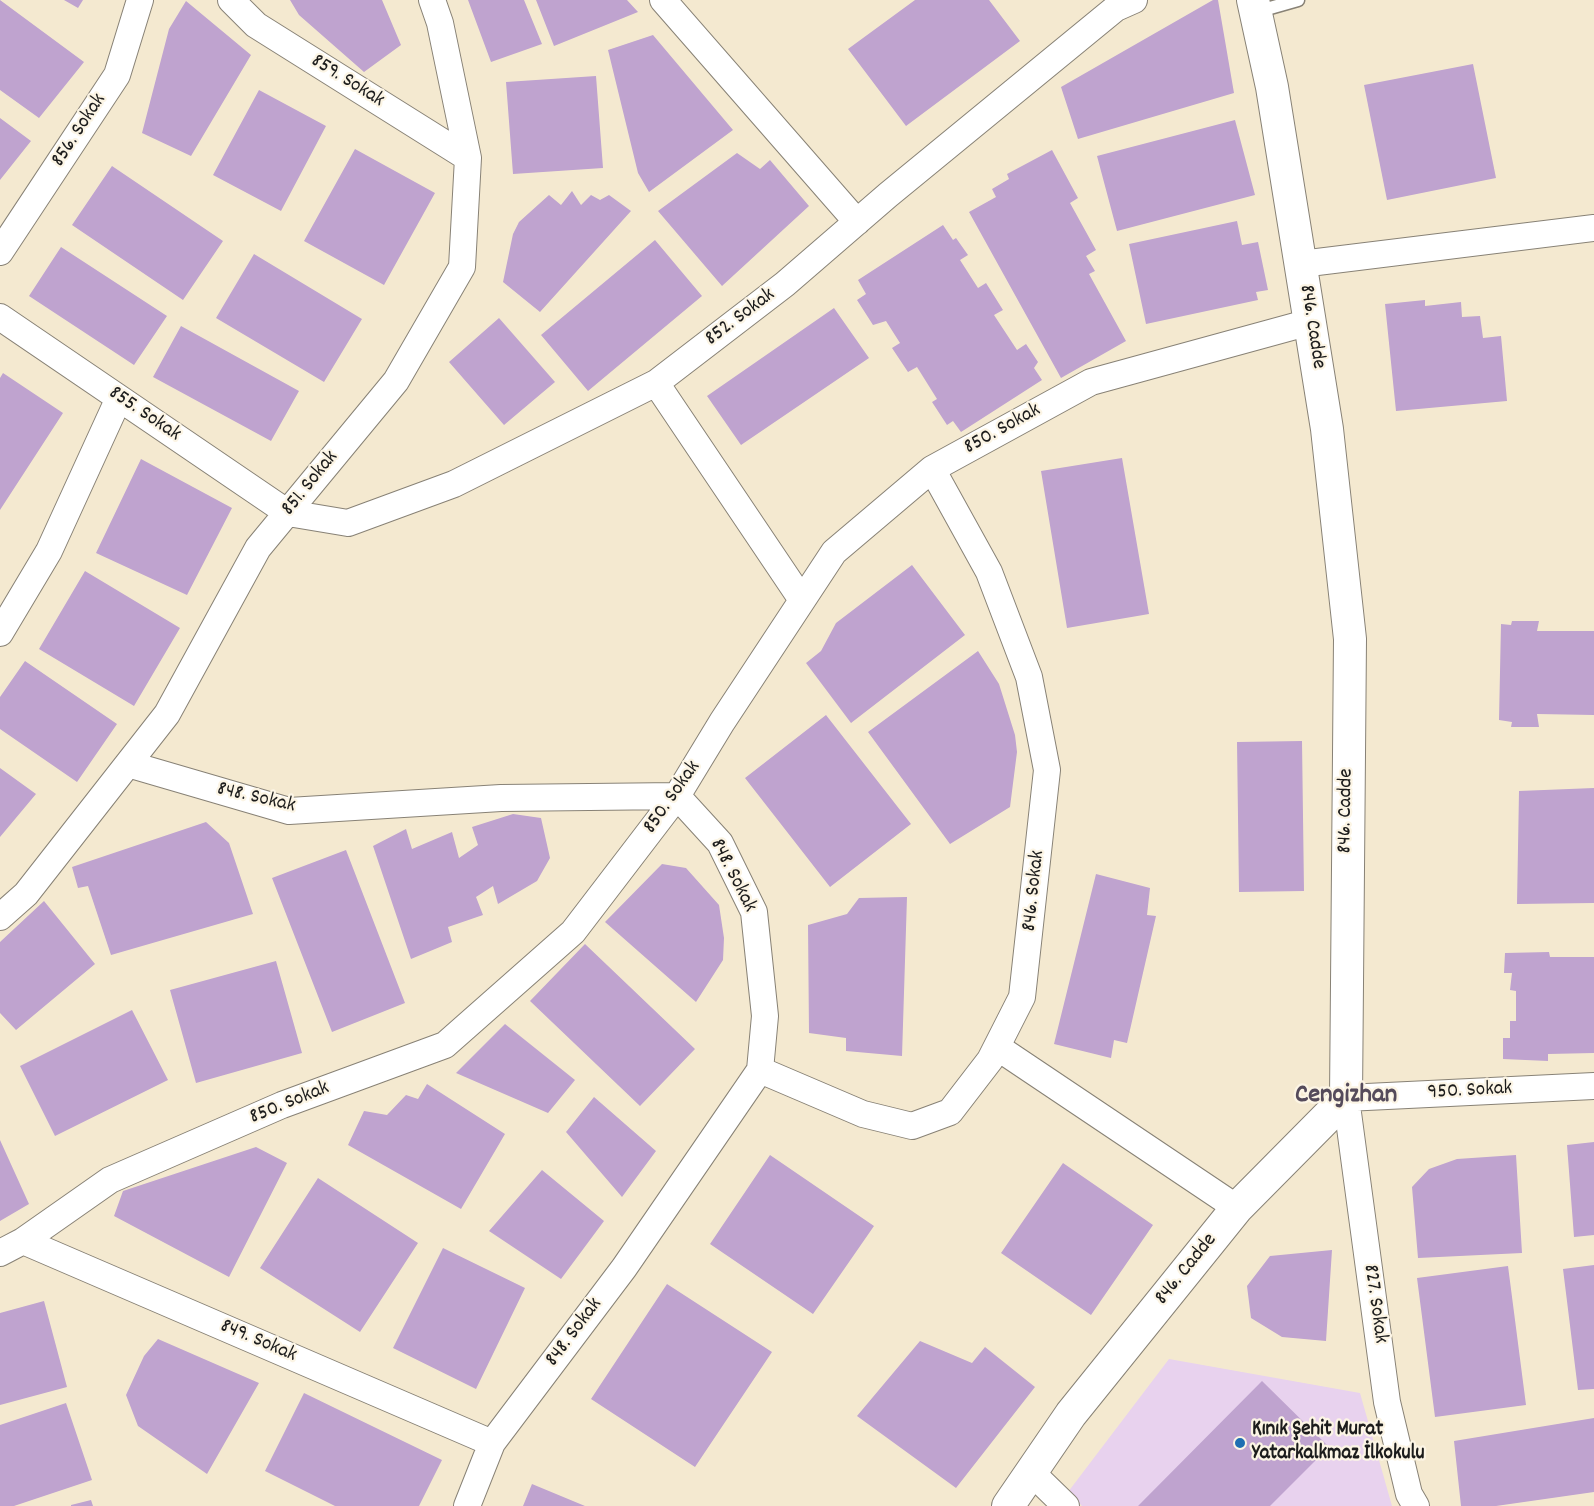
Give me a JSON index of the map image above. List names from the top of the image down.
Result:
{
  "streets": {
    "street": [
      "859. Sokak",
      "856. Sokak",
      "852. Sokak",
      "846. Cadde",
      "855. Sokak",
      "850. Sokak",
      "851. Sokak",
      "848. Sokak",
      "846. Sokak",
      "950. Sokak",
      "827. Sokak",
      "849. Sokak"
    ]
  },
  "crossings": [
    ["859. Sokak", "851. Sokak"],
    ["852. Sokak", "855. Sokak"],
    ["852. Sokak", "851. Sokak"],
    ["846. Cadde", "850. Sokak"],
    ["846. Cadde", "950. Sokak"],
    ["846. Cadde", "827. Sokak"],
    ["855. Sokak", "851. Sokak"],
    ["850. Sokak", "848. Sokak"],
    ["850. Sokak", "846. Sokak"],
    ["850. Sokak", "849. Sokak"],
    ["851. Sokak", "848. Sokak"],
    ["848. Sokak", "846. Sokak"],
    ["848. Sokak", "849. Sokak"],
    ["950. Sokak", "827. Sokak"]
  ],
  "districts": ["Cengizhan"],
  "places": ["Kınık Şehit Murat Yatarkalkmaz İlkokulu"]
}
